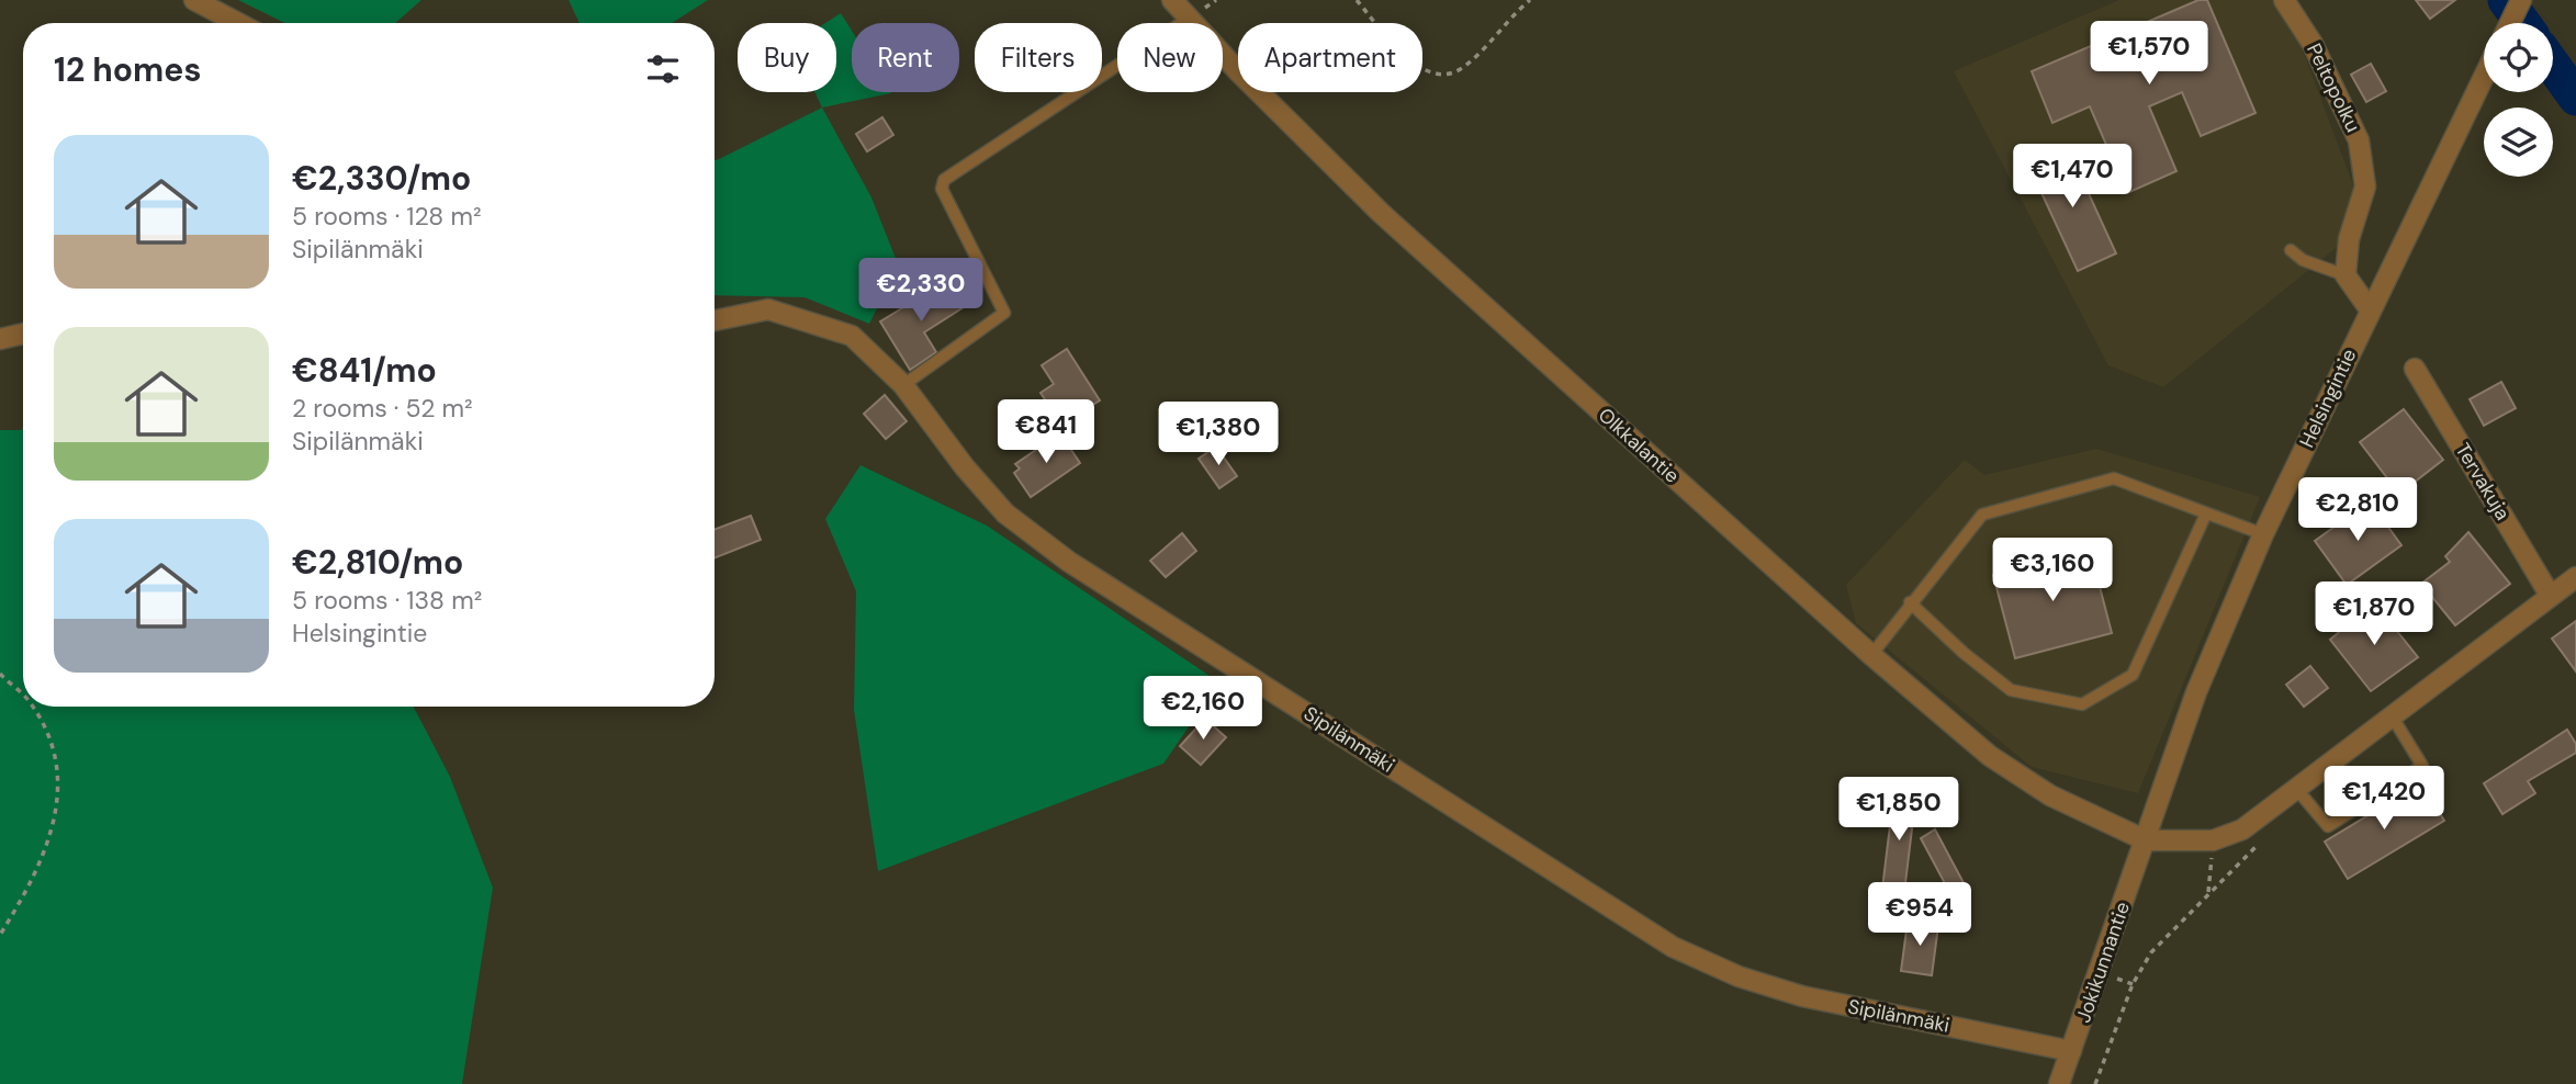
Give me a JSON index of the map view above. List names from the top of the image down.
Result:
{
  "streets": {
    "street": [
      "Peltopolku",
      "Helsingintie",
      "Olkkalantie",
      "Tervakuja",
      "Sipilänmäki",
      "Jokikunnantie"
    ]
  },
  "crossings": [
    ["Helsingintie", "Olkkalantie"],
    ["Helsingintie", "Jokikunnantie"],
    ["Olkkalantie", "Jokikunnantie"],
    ["Sipilänmäki", "Jokikunnantie"]
  ],
  "page": {
    "price": [
      "€1,570",
      "€1,470",
      "€2,330",
      "€841",
      "€1,380",
      "€2,810",
      "€3,160",
      "€1,870",
      "€2,160",
      "€1,420",
      "€1,850",
      "€954"
    ],
    "chip": [
      "Buy",
      "Rent",
      "Filters",
      "New",
      "Apartment"
    ],
    "heading": "12 homes",
    "list": [
      {
        "name": "€2,330/mo",
        "note": "5 rooms · 128 m² · Sipilänmäki"
      },
      {
        "name": "€841/mo",
        "note": "2 rooms · 52 m² · Sipilänmäki"
      },
      {
        "name": "€2,810/mo",
        "note": "5 rooms · 138 m² · Helsingintie"
      }
    ]
  }
}
